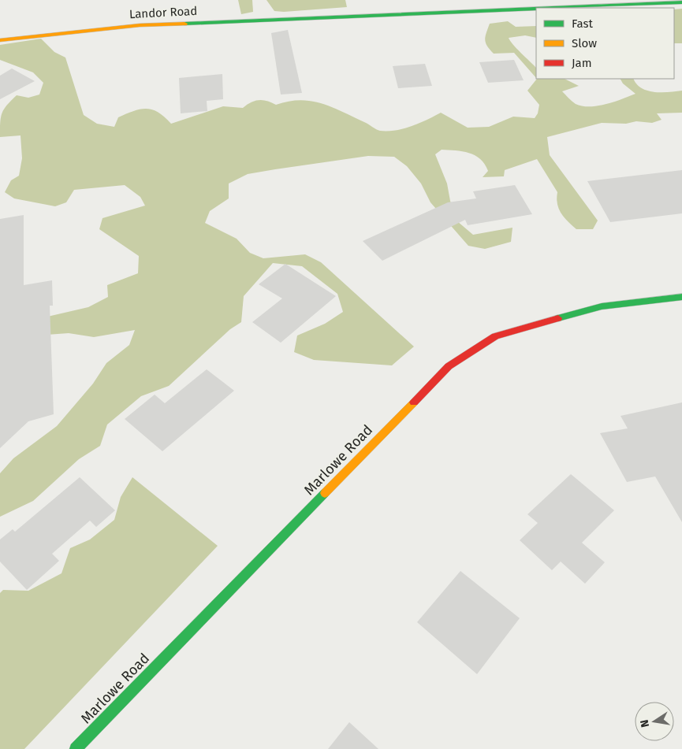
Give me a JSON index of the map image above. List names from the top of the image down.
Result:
{
  "streets": {
    "street": ["Landor Road", "Marlowe Road"]
  },
  "legend": ["Fast", "Slow", "Jam"],
  "north": "left"
}
